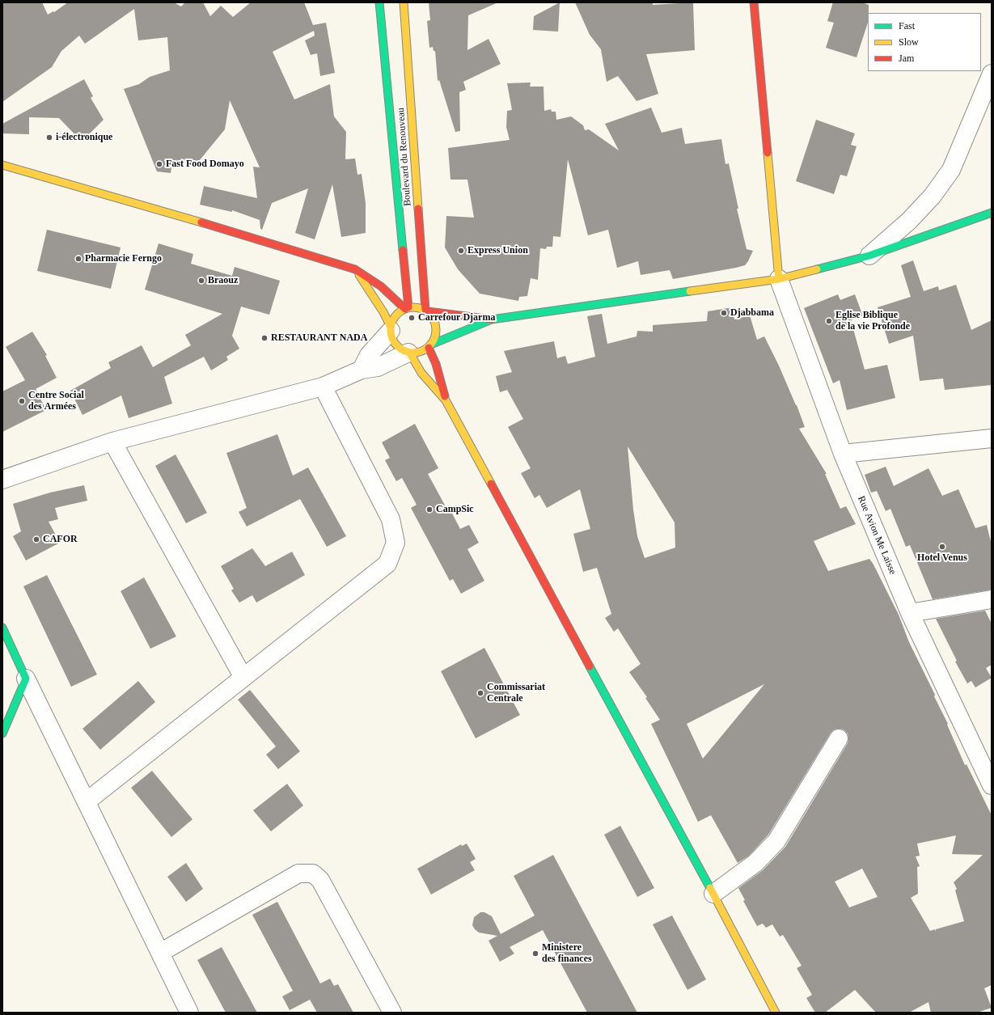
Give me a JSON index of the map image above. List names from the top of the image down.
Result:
{
  "streets": {
    "main road": ["Boulevard du Renouveau"],
    "street": ["Rue Avion Me Laisse"]
  },
  "places": [
    "i-électronique",
    "Fast Food Domayo",
    "Express Union",
    "Pharmacie Ferngo",
    "Braouz",
    "Djabbama",
    "Carrefour Djarma",
    "Eglise Biblique de la vie Profonde",
    "RESTAURANT NADA",
    "Centre Social des Armées",
    "CampSic",
    "CAFOR",
    "Hotel Venus",
    "Commissariat Centrale",
    "Ministere des finances"
  ],
  "legend": ["Fast", "Slow", "Jam"]
}
